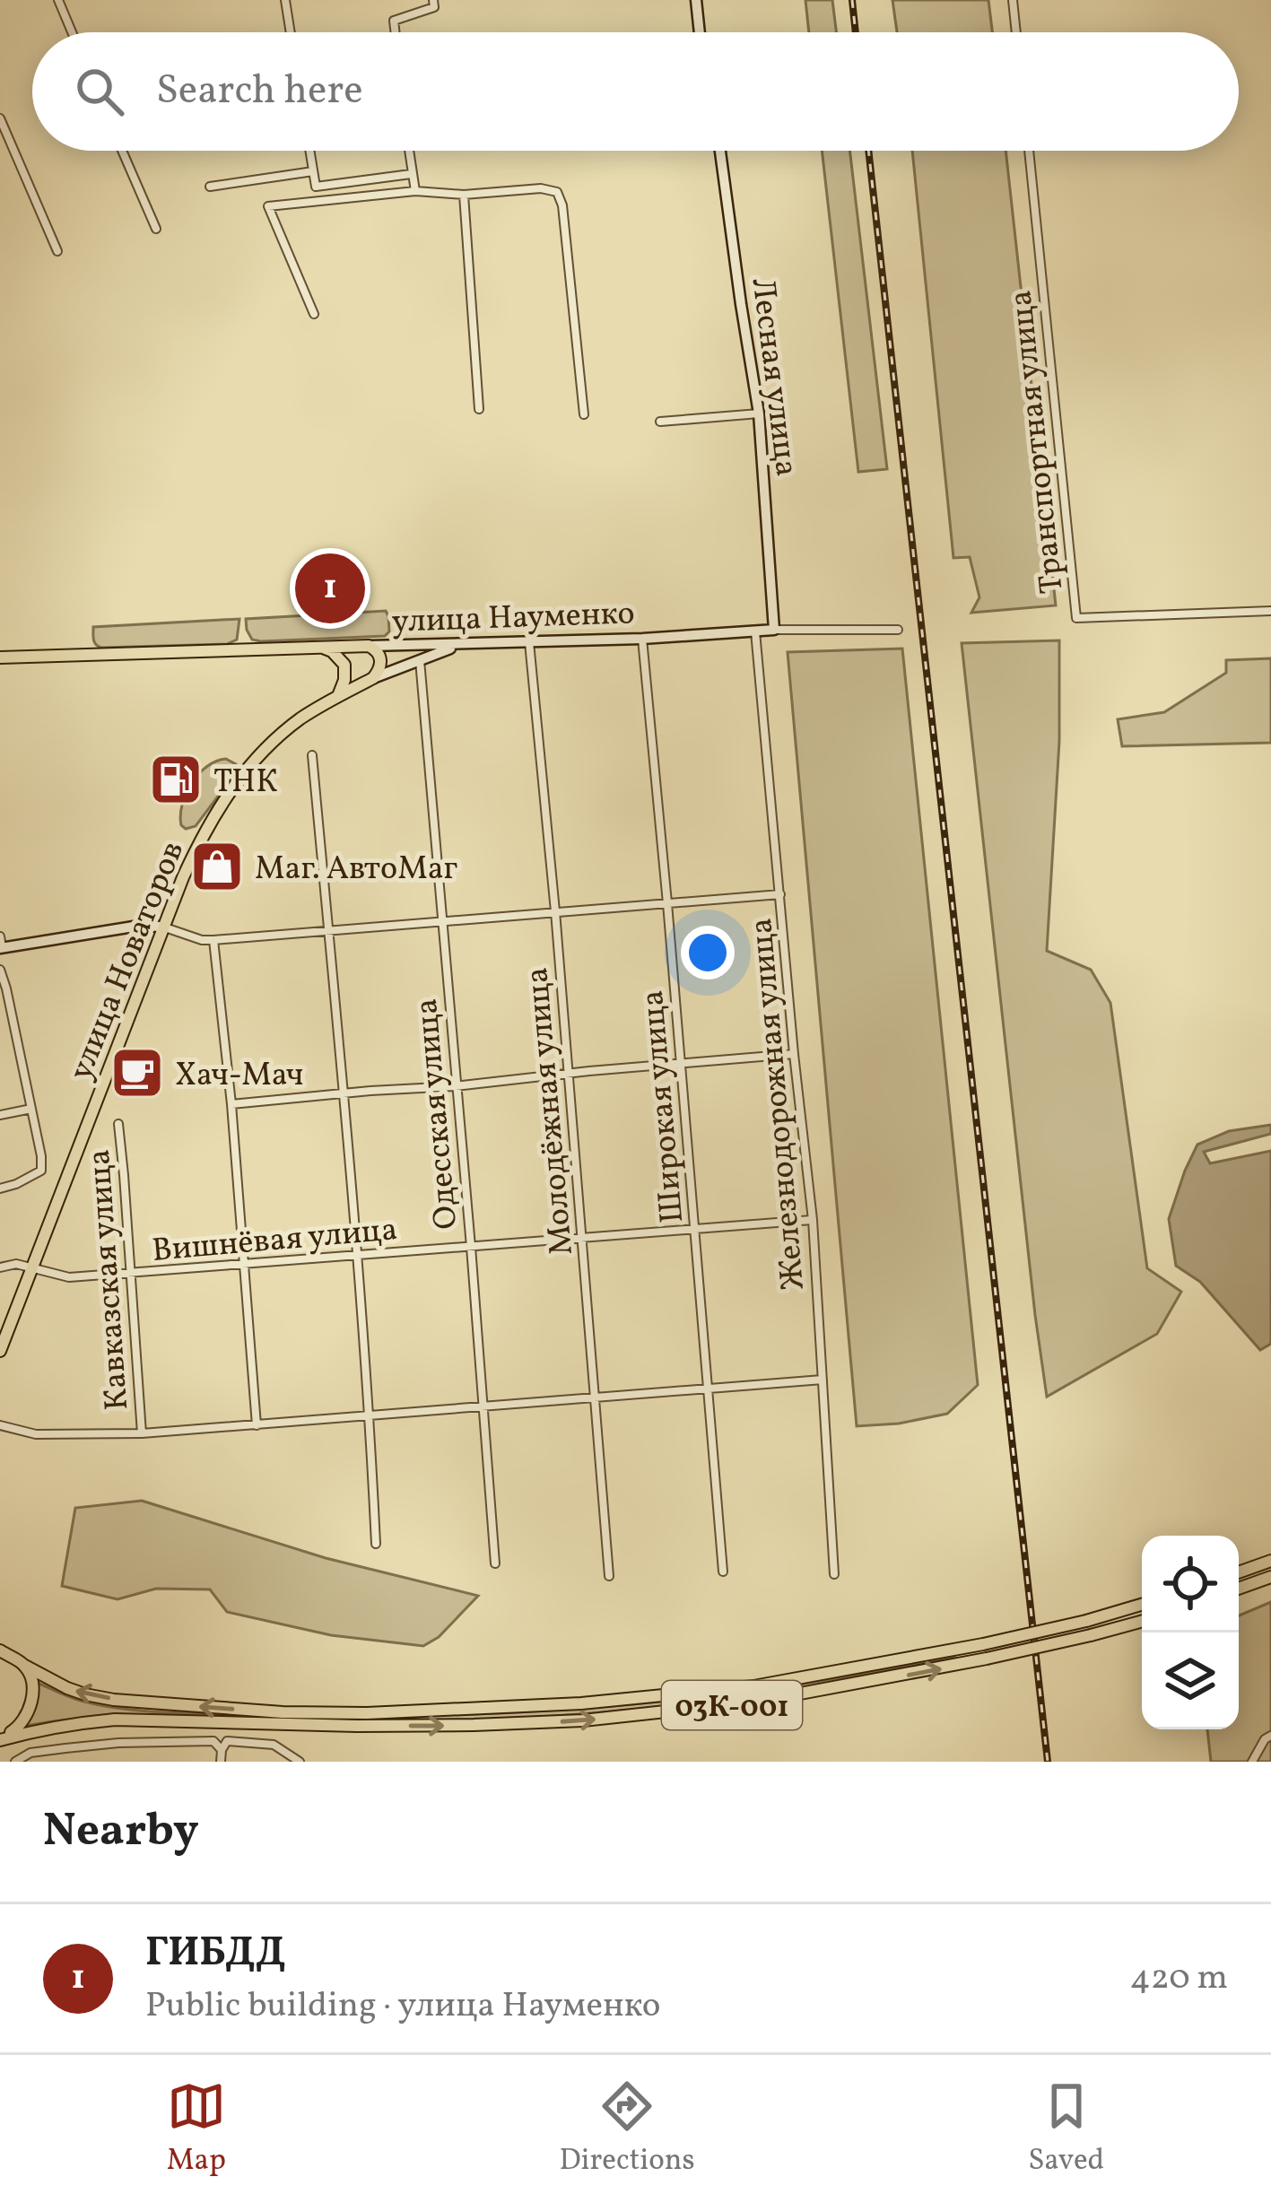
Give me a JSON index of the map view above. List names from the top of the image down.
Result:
{
  "streets": {
    "main road": [
      "Лесная улица",
      "улица Науменко",
      "улица Новаторов",
      "03К-001"
    ],
    "street": [
      "Транспортная улица",
      "Железнодорожная улица",
      "Широкая улица",
      "Молодёжная улица",
      "Одесская улица",
      "Вишнёвая улица",
      "Кавказская улица"
    ]
  },
  "crossings": [
    ["Лесная улица", "улица Науменко"],
    ["улица Науменко", "улица Новаторов"],
    ["улица Науменко", "Железнодорожная улица"],
    ["улица Науменко", "Широкая улица"],
    ["улица Науменко", "Молодёжная улица"],
    ["улица Новаторов", "Одесская улица"],
    ["улица Новаторов", "Вишнёвая улица"],
    ["Железнодорожная улица", "Вишнёвая улица"],
    ["Широкая улица", "Вишнёвая улица"],
    ["Молодёжная улица", "Вишнёвая улица"],
    ["Одесская улица", "Вишнёвая улица"],
    ["Вишнёвая улица", "Кавказская улица"]
  ],
  "places": {
    "fuel station": ["ТНК"],
    "shop": ["Маг. АвтоМаг"],
    "cafe": ["Хач-Мач"]
  },
  "page": {
    "search": "Search here",
    "pins": "1",
    "heading": "Nearby",
    "list": [
      {
        "mark": "1",
        "name": "ГИБДД",
        "note": "Public building · улица Науменко",
        "value": "420 m"
      }
    ],
    "nav": ["Map", "Directions", "Saved"]
  }
}
